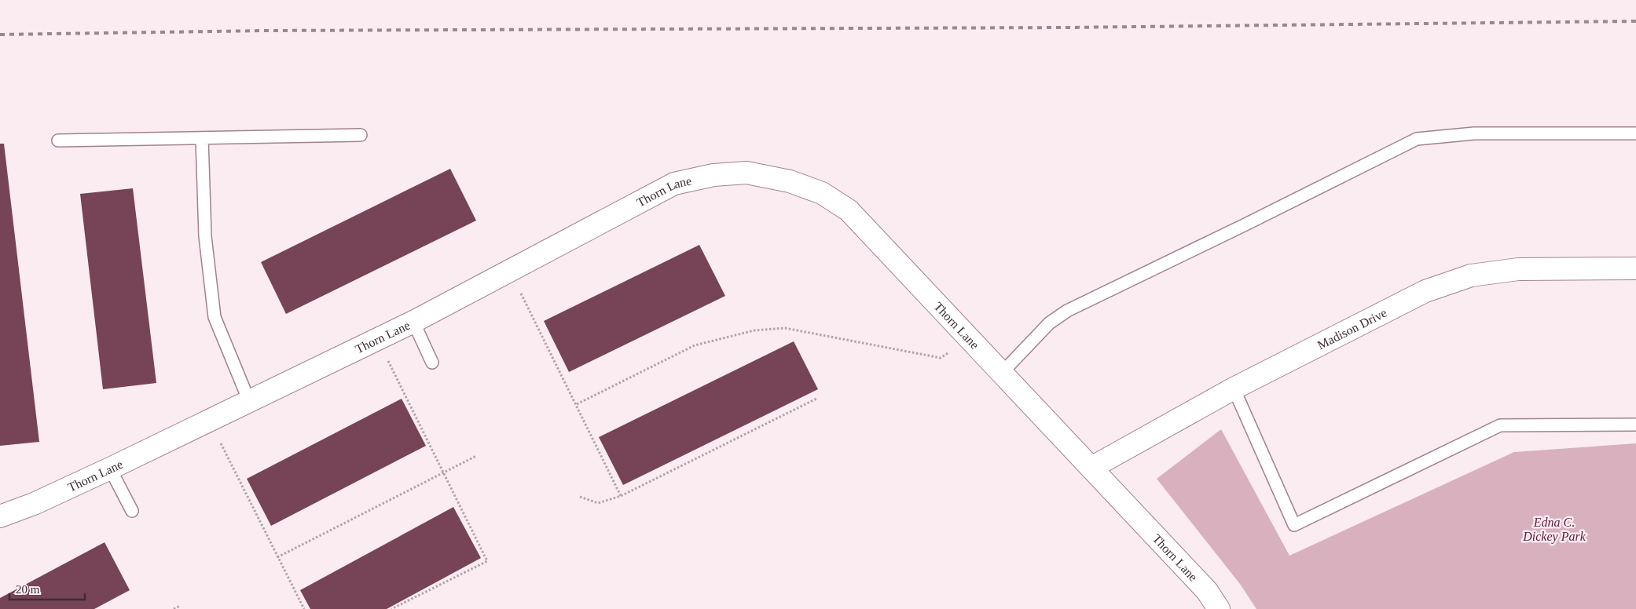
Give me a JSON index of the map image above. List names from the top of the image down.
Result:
{
  "streets": {
    "street": ["Thorn Lane", "Madison Drive"]
  },
  "crossings": [
    ["Thorn Lane", "Madison Drive"]
  ],
  "parks": ["Edna C. Dickey Park"],
  "scale_bar": "20 m"
}
